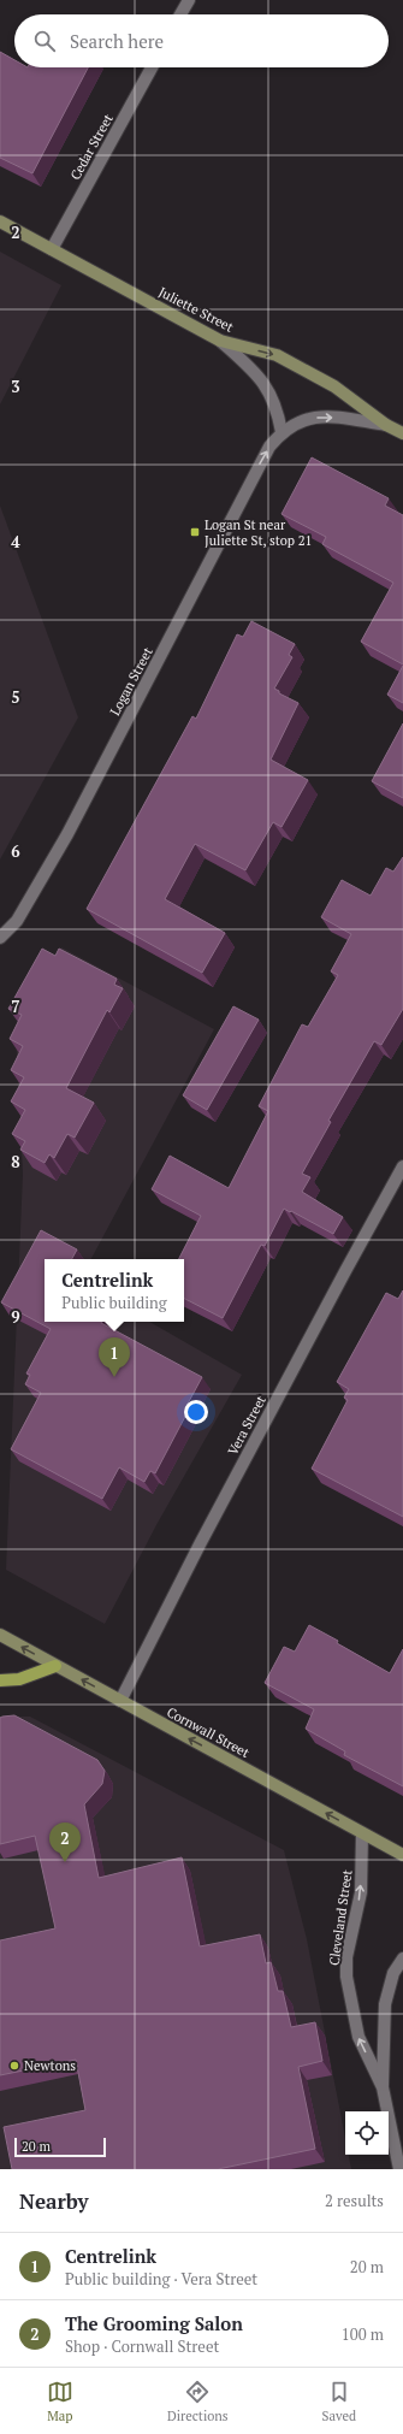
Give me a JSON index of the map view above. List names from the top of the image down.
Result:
{
  "streets": {
    "main road": ["Juliette Street", "Cornwall Street"],
    "street": [
      "Cedar Street",
      "Logan Street",
      "Vera Street",
      "Cleveland Street"
    ]
  },
  "crossings": [
    ["Cedar Street", "Juliette Street"],
    ["Juliette Street", "Logan Street"],
    ["Vera Street", "Cornwall Street"],
    ["Cornwall Street", "Cleveland Street"]
  ],
  "one_way": ["Juliette Street", "Logan Street", "Cornwall Street"],
  "places": {
    "transit": ["Logan St near Juliette St, stop 21"],
    "other": ["Newtons"]
  },
  "scale_bar": "20 m",
  "page": {
    "search": "Search here",
    "popup": ["Centrelink", "Public building"],
    "pins": ["1", "2"],
    "scale": "20 m",
    "heading": ["Nearby", "2 results"],
    "list": [
      {
        "mark": "1",
        "name": "Centrelink",
        "note": "Public building · Vera Street",
        "value": "20 m"
      },
      {
        "mark": "2",
        "name": "The Grooming Salon",
        "note": "Shop · Cornwall Street",
        "value": "100 m"
      }
    ],
    "nav": ["Map", "Directions", "Saved"]
  },
  "grid": {
    "rows": [
      "2",
      "3",
      "4",
      "5",
      "6",
      "7",
      "8",
      "9"
    ]
  }
}
